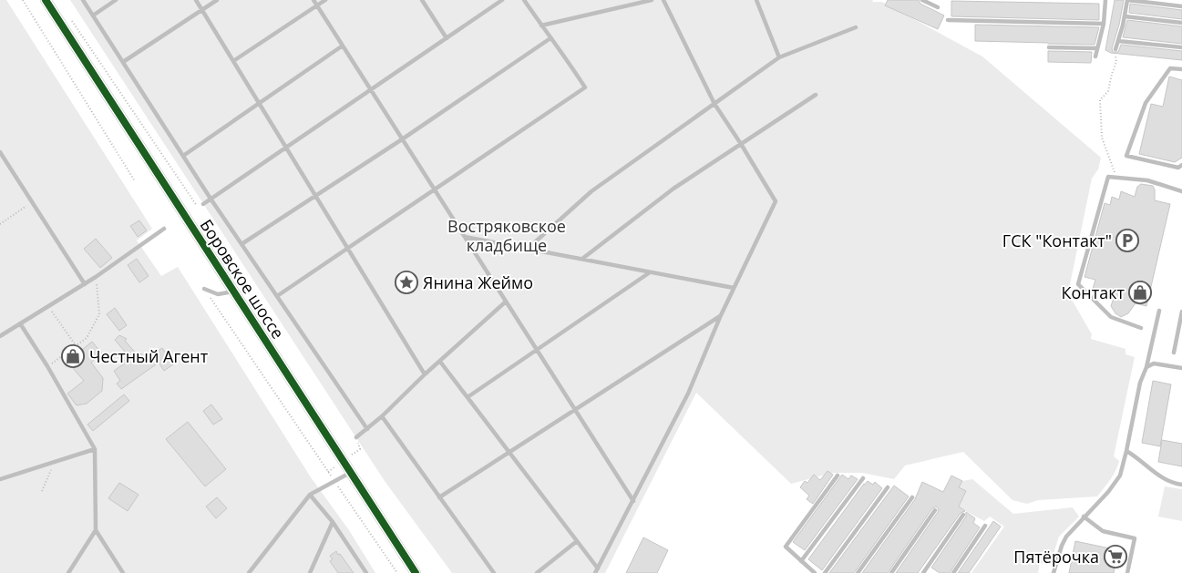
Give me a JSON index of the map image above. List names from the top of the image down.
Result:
{
  "streets": {
    "street": ["Боровское шоссе"]
  },
  "parks": ["Востряковское кладбище"],
  "places": {
    "parking": ["ГСК \"Контакт\""],
    "place": ["Янина Жеймо"],
    "shop": ["Контакт", "Честный Агент"],
    "supermarket": ["Пятёрочка"]
  }
}
